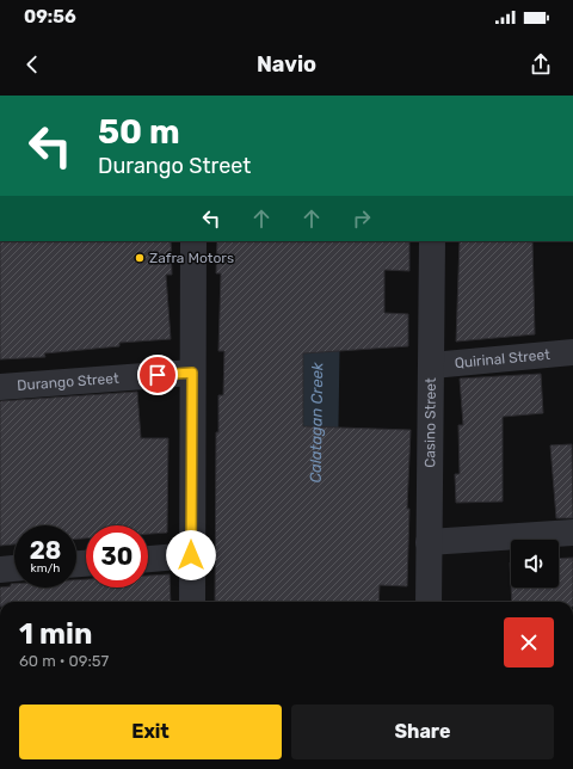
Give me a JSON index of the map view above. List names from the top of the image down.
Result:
{
  "streets": {
    "street": ["Quirinal Street", "Durango Street", "Casino Street"]
  },
  "crossings": [
    ["Quirinal Street", "Casino Street"]
  ],
  "water": ["Calatagan Creek"],
  "places": ["Zafra Motors"],
  "page": {
    "status": "09:56",
    "header": "Navio",
    "turn": ["50 m", "Durango Street"],
    "speed": "28 km/h",
    "limit": "30",
    "heading": ["1 min", "60 m · 09:57"],
    "buttons": ["Exit", "Share"]
  }
}
